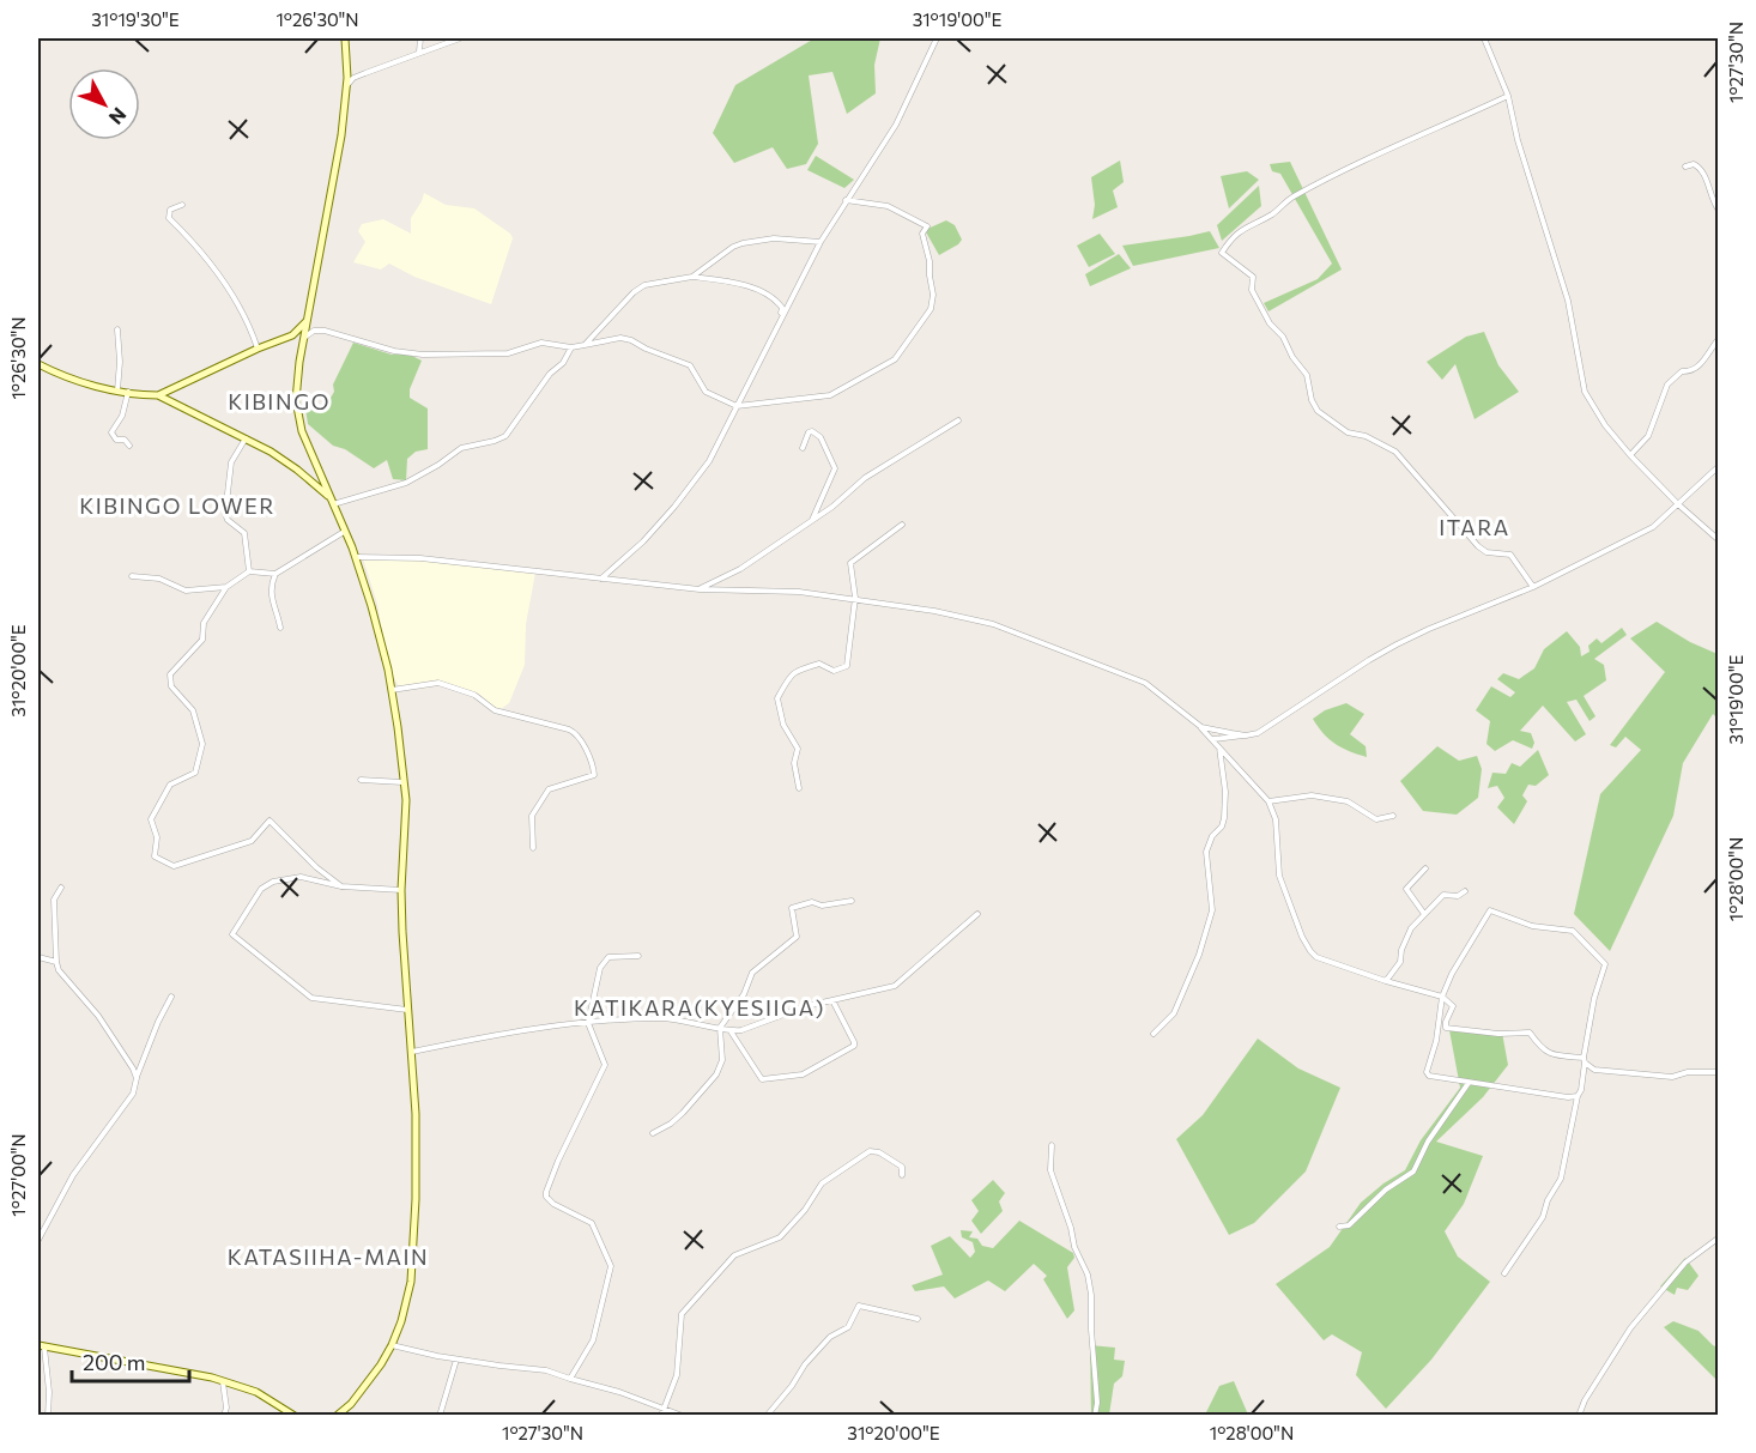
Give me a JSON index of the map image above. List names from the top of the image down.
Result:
{
  "districts": [
    "KIBINGO",
    "KIBINGO LOWER",
    "ITARA",
    "KATIKARA(KYESIIGA)",
    "KATASIIHA-MAIN"
  ],
  "scale_bar": "200 m",
  "north": "bottom right",
  "coordinates": [
    "31°19'30\"E",
    "1°26'30\"N",
    "31°19'00\"E",
    "1°27'30\"N",
    "31°20'00\"E",
    "1°28'00\"N",
    "1°27'00\"N"
  ]
}
